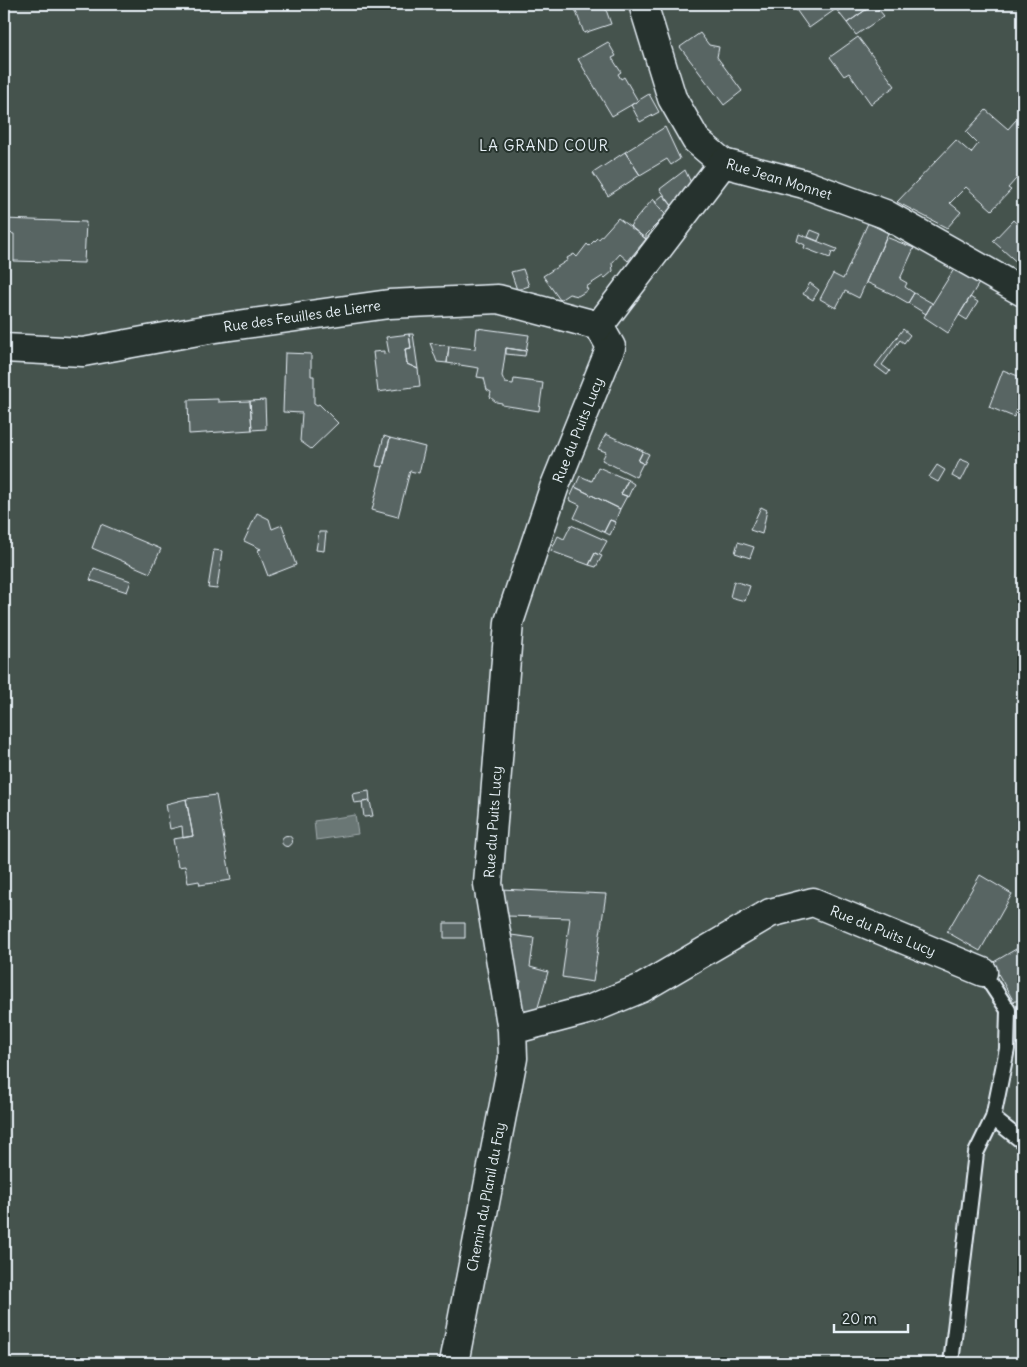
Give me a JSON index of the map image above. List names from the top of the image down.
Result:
{
  "streets": {
    "street": [
      "Rue Jean Monnet",
      "Rue des Feuilles de Lierre",
      "Rue du Puits Lucy",
      "Chemin du Planil du Fay"
    ]
  },
  "crossings": [
    ["Rue des Feuilles de Lierre", "Rue du Puits Lucy"],
    ["Rue du Puits Lucy", "Chemin du Planil du Fay"]
  ],
  "districts": ["LA GRAND COUR"],
  "scale_bar": "20 m"
}
